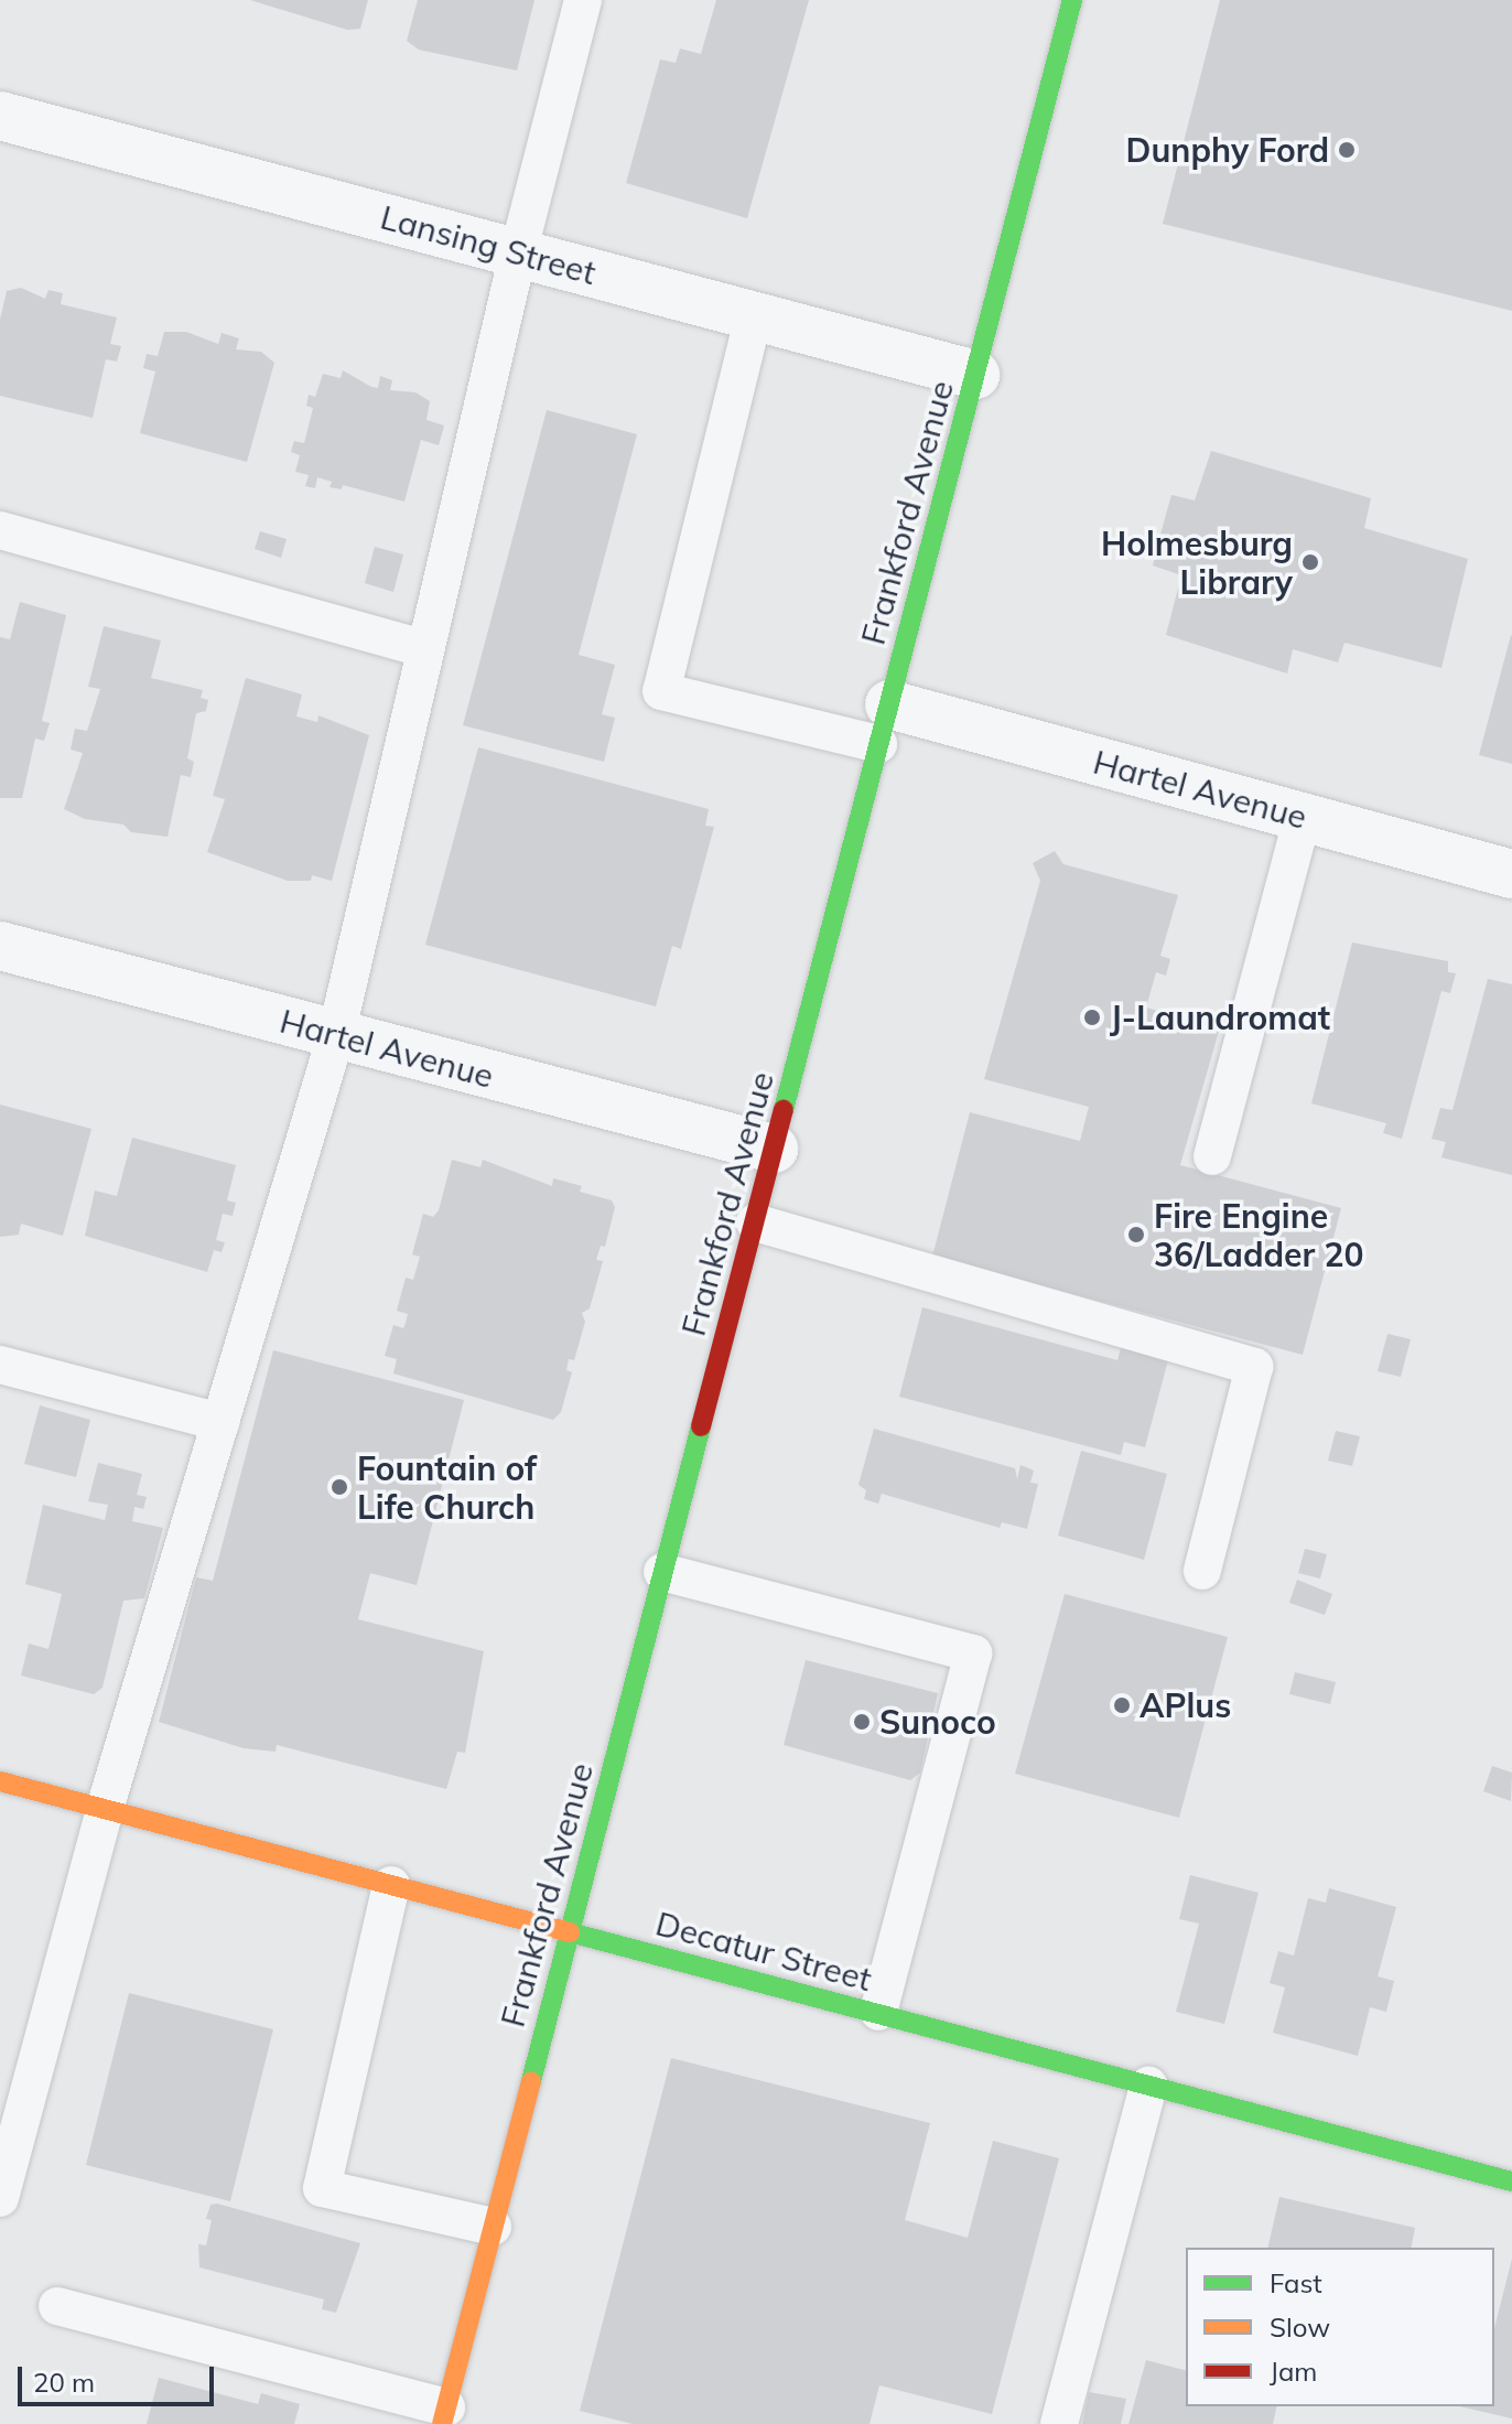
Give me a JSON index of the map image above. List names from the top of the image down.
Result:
{
  "streets": {
    "main road": ["Frankford Avenue", "Decatur Street"],
    "street": ["Lansing Street", "Hartel Avenue"]
  },
  "crossings": [
    ["Lansing Street", "Frankford Avenue"],
    ["Frankford Avenue", "Hartel Avenue"],
    ["Frankford Avenue", "Decatur Street"]
  ],
  "places": [
    "Dunphy Ford",
    "Holmesburg Library",
    "J-Laundromat",
    "Fire Engine 36/Ladder 20",
    "Fountain of Life Church",
    "APlus",
    "Sunoco"
  ],
  "legend": ["Fast", "Slow", "Jam"],
  "scale_bar": "20 m"
}
